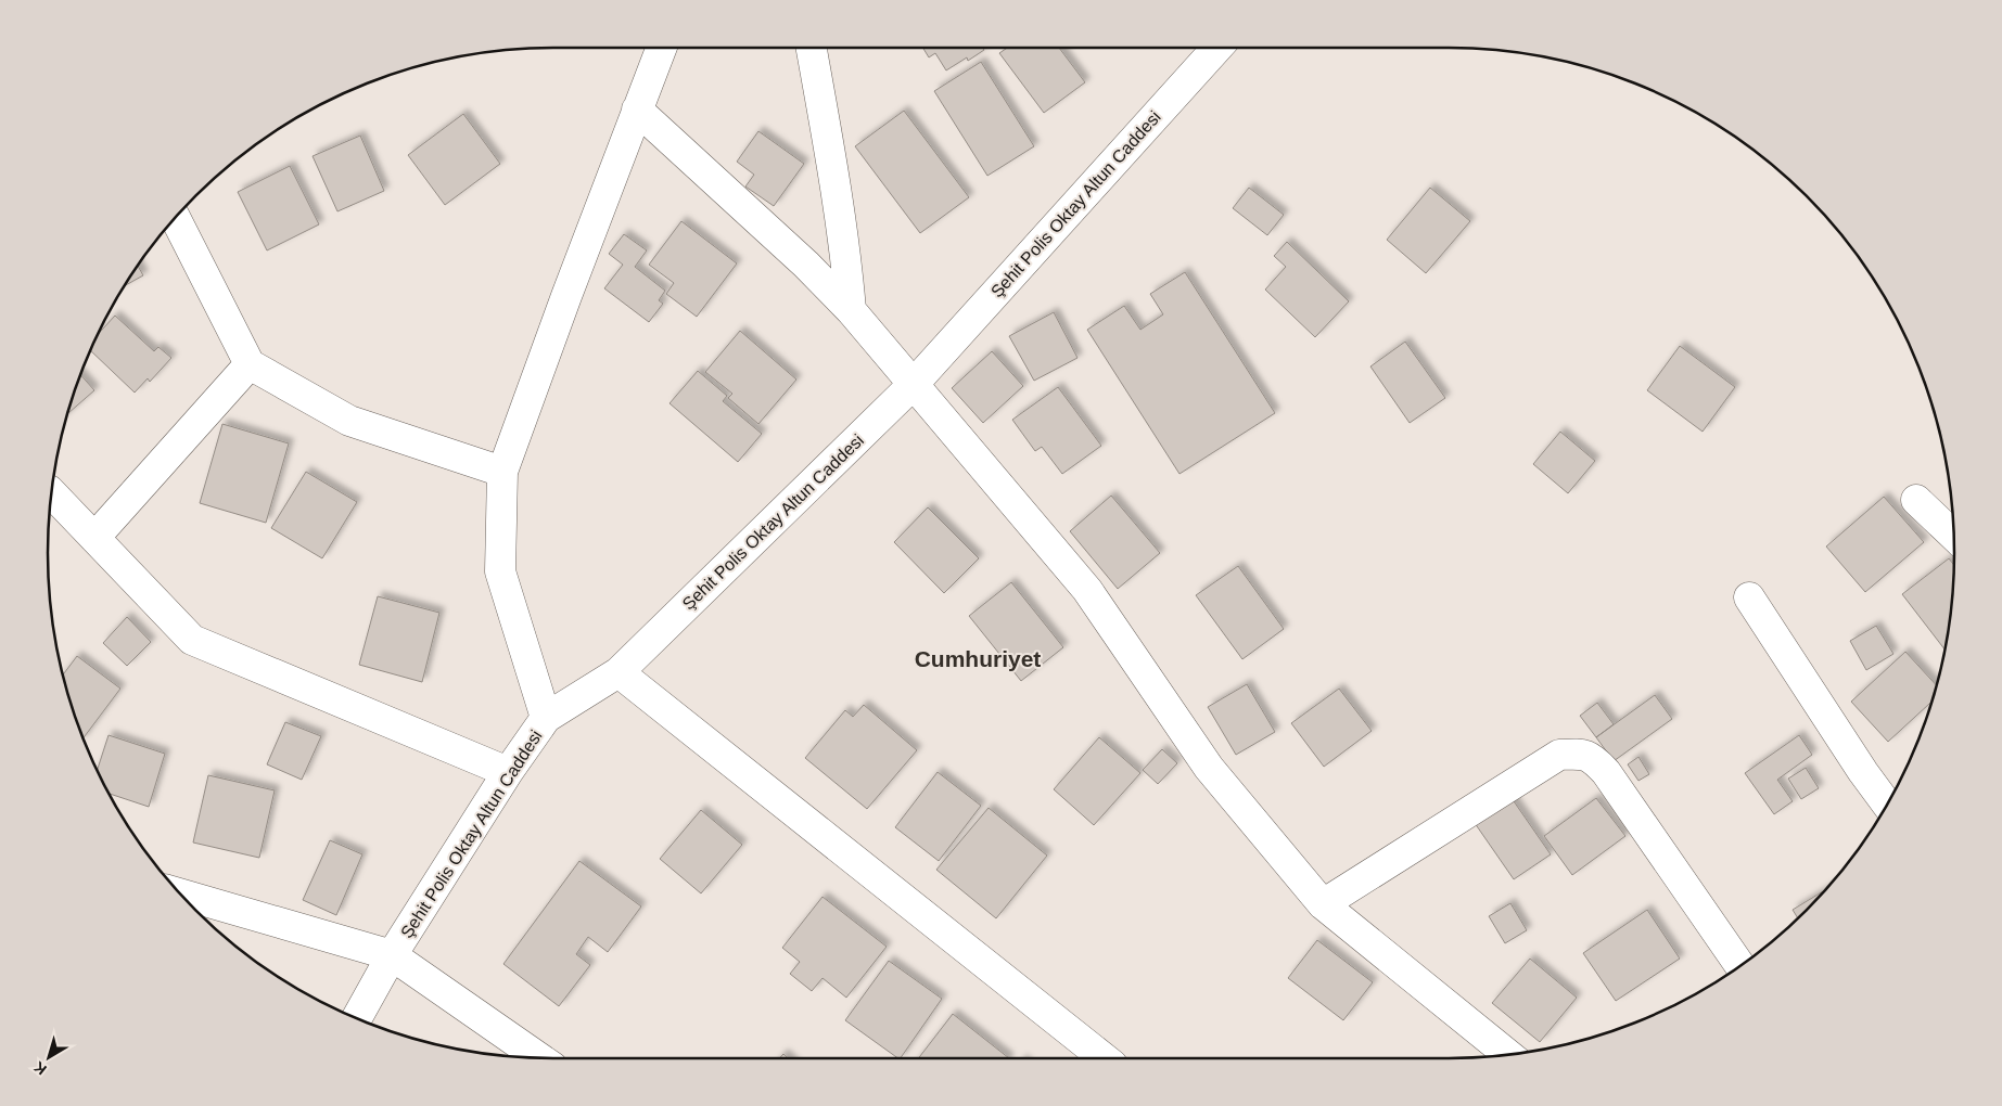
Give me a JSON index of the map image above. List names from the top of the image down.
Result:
{
  "streets": {
    "street": ["Şehit Polis Oktay Altun Caddesi"]
  },
  "districts": ["Cumhuriyet"],
  "north": "bottom left"
}
